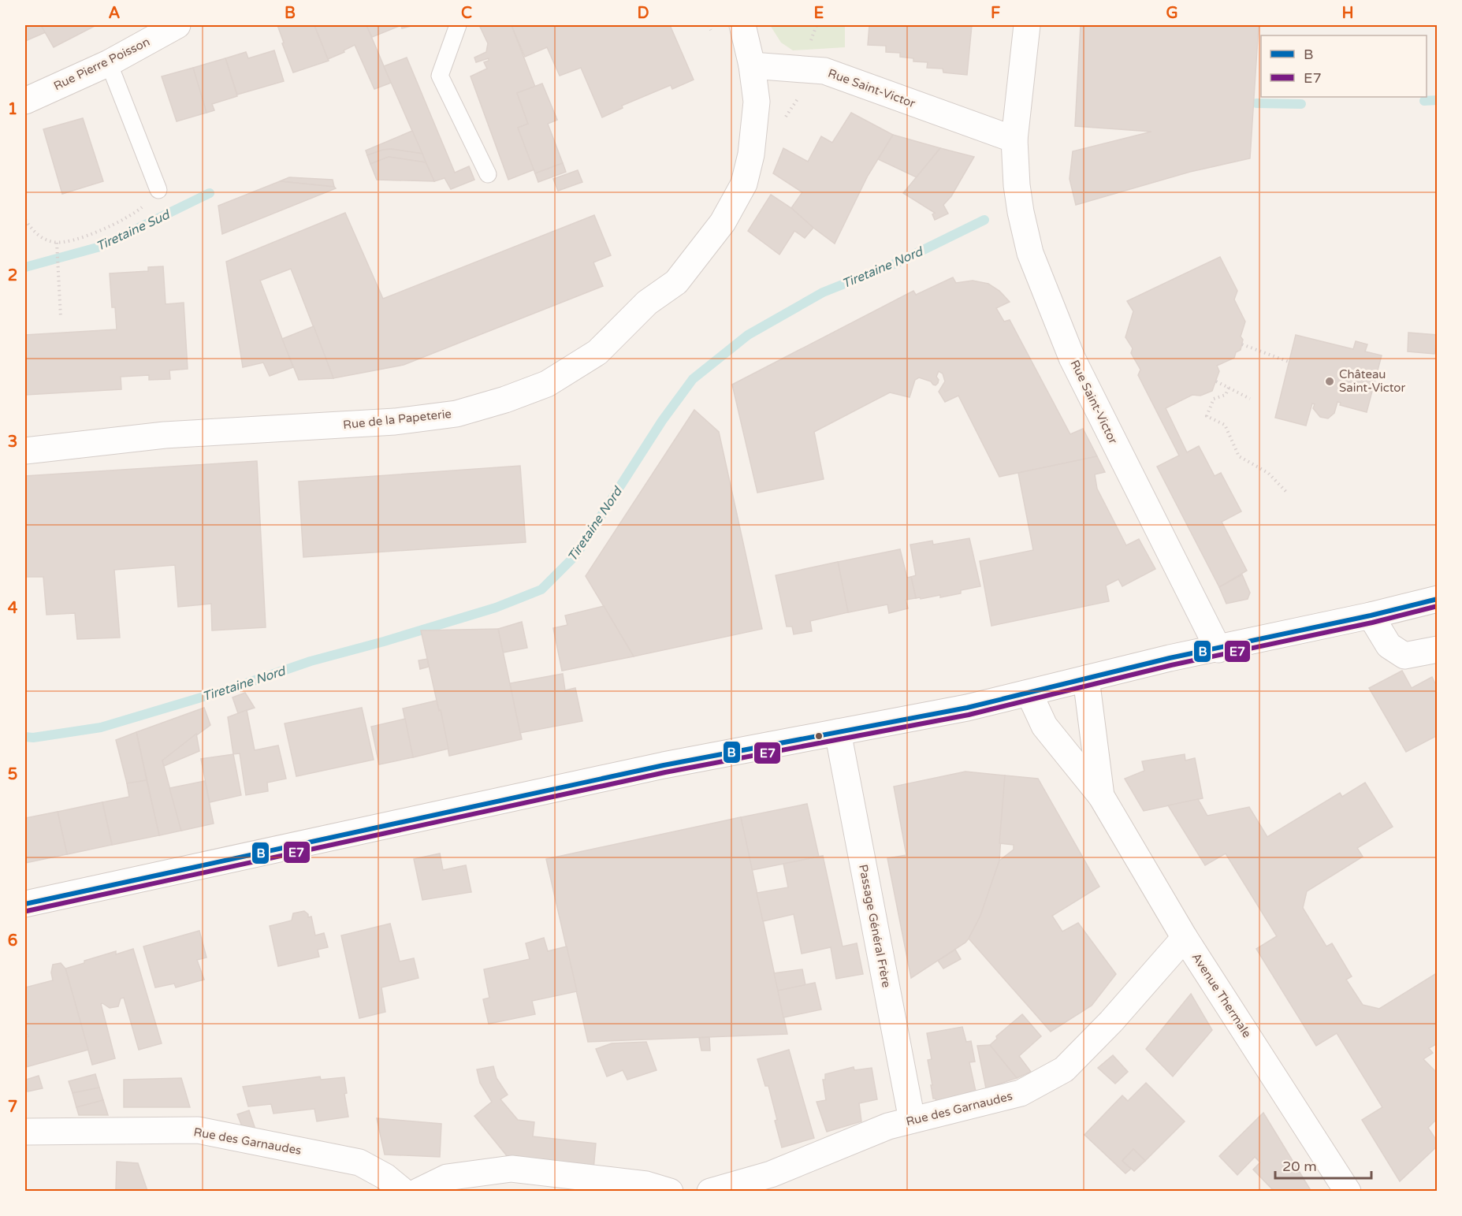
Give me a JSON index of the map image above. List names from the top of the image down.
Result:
{
  "streets": {
    "street": [
      "Rue Pierre Poisson",
      "Rue Saint-Victor",
      "Rue de la Papeterie",
      "Passage Général Frère",
      "Avenue Thermale",
      "Rue des Garnaudes"
    ]
  },
  "crossings": [
    ["Rue Saint-Victor", "Rue de la Papeterie"],
    ["Passage Général Frère", "Rue des Garnaudes"],
    ["Avenue Thermale", "Rue des Garnaudes"]
  ],
  "water": ["Tiretaine Sud", "Tiretaine Nord"],
  "places": ["Château Saint-Victor"],
  "lines": ["transit line B", "transit line E7"],
  "legend": ["B", "E7"],
  "scale_bar": "20 m",
  "grid": {
    "columns": [
      "A",
      "B",
      "C",
      "D",
      "E",
      "F",
      "G",
      "H"
    ],
    "rows": [
      "1",
      "2",
      "3",
      "4",
      "5",
      "6",
      "7"
    ]
  }
}
